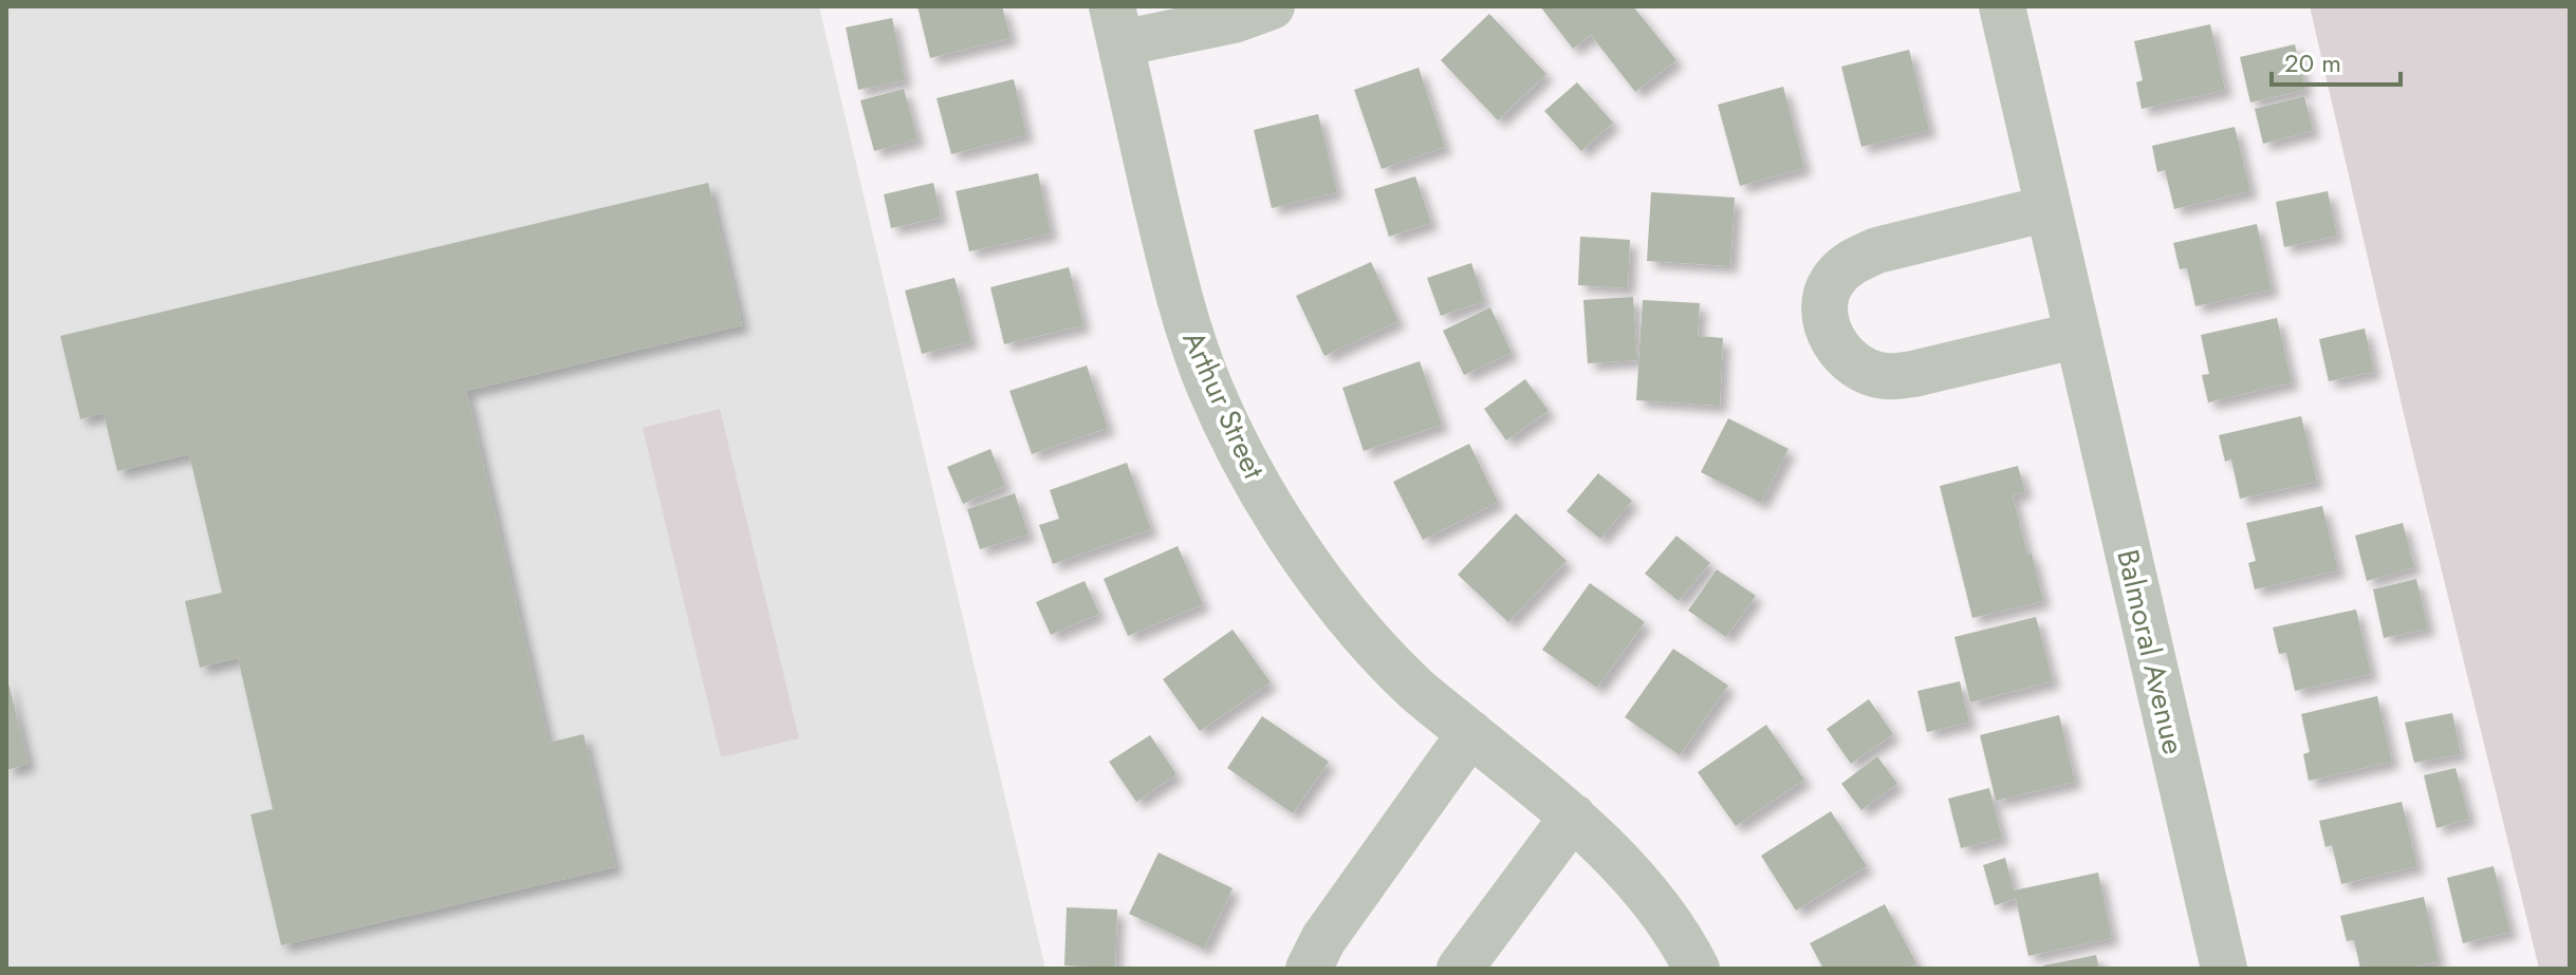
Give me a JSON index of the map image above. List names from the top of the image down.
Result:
{
  "streets": {
    "street": ["Arthur Street", "Balmoral Avenue"]
  },
  "scale_bar": "20 m"
}
